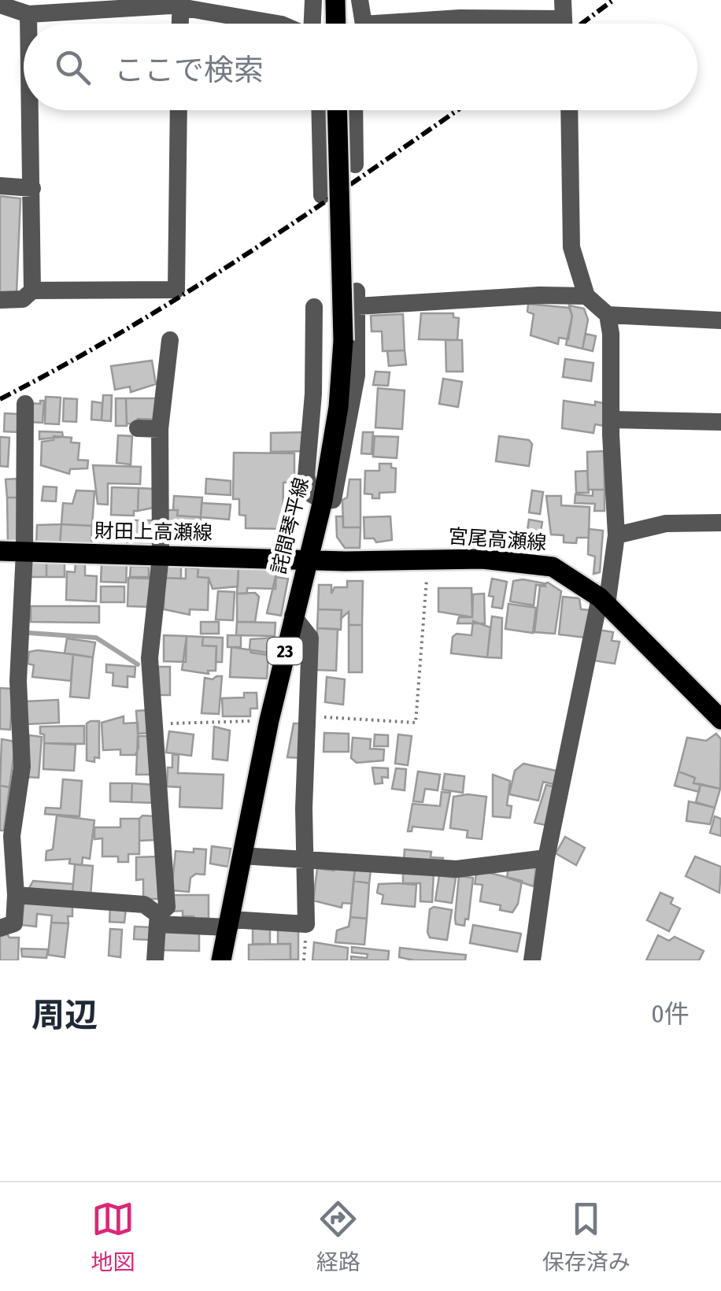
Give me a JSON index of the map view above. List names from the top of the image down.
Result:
{
  "streets": {
    "main road": [
      "詫間琴平線",
      "財田上高瀬線",
      "宮尾高瀬線",
      "23"
    ]
  },
  "crossings": [
    ["詫間琴平線", "財田上高瀬線"],
    ["詫間琴平線", "宮尾高瀬線"],
    ["財田上高瀬線", "宮尾高瀬線"]
  ],
  "page": {
    "search": "ここで検索",
    "heading": ["周辺", "0件"],
    "nav": ["地図", "経路", "保存済み"]
  }
}
